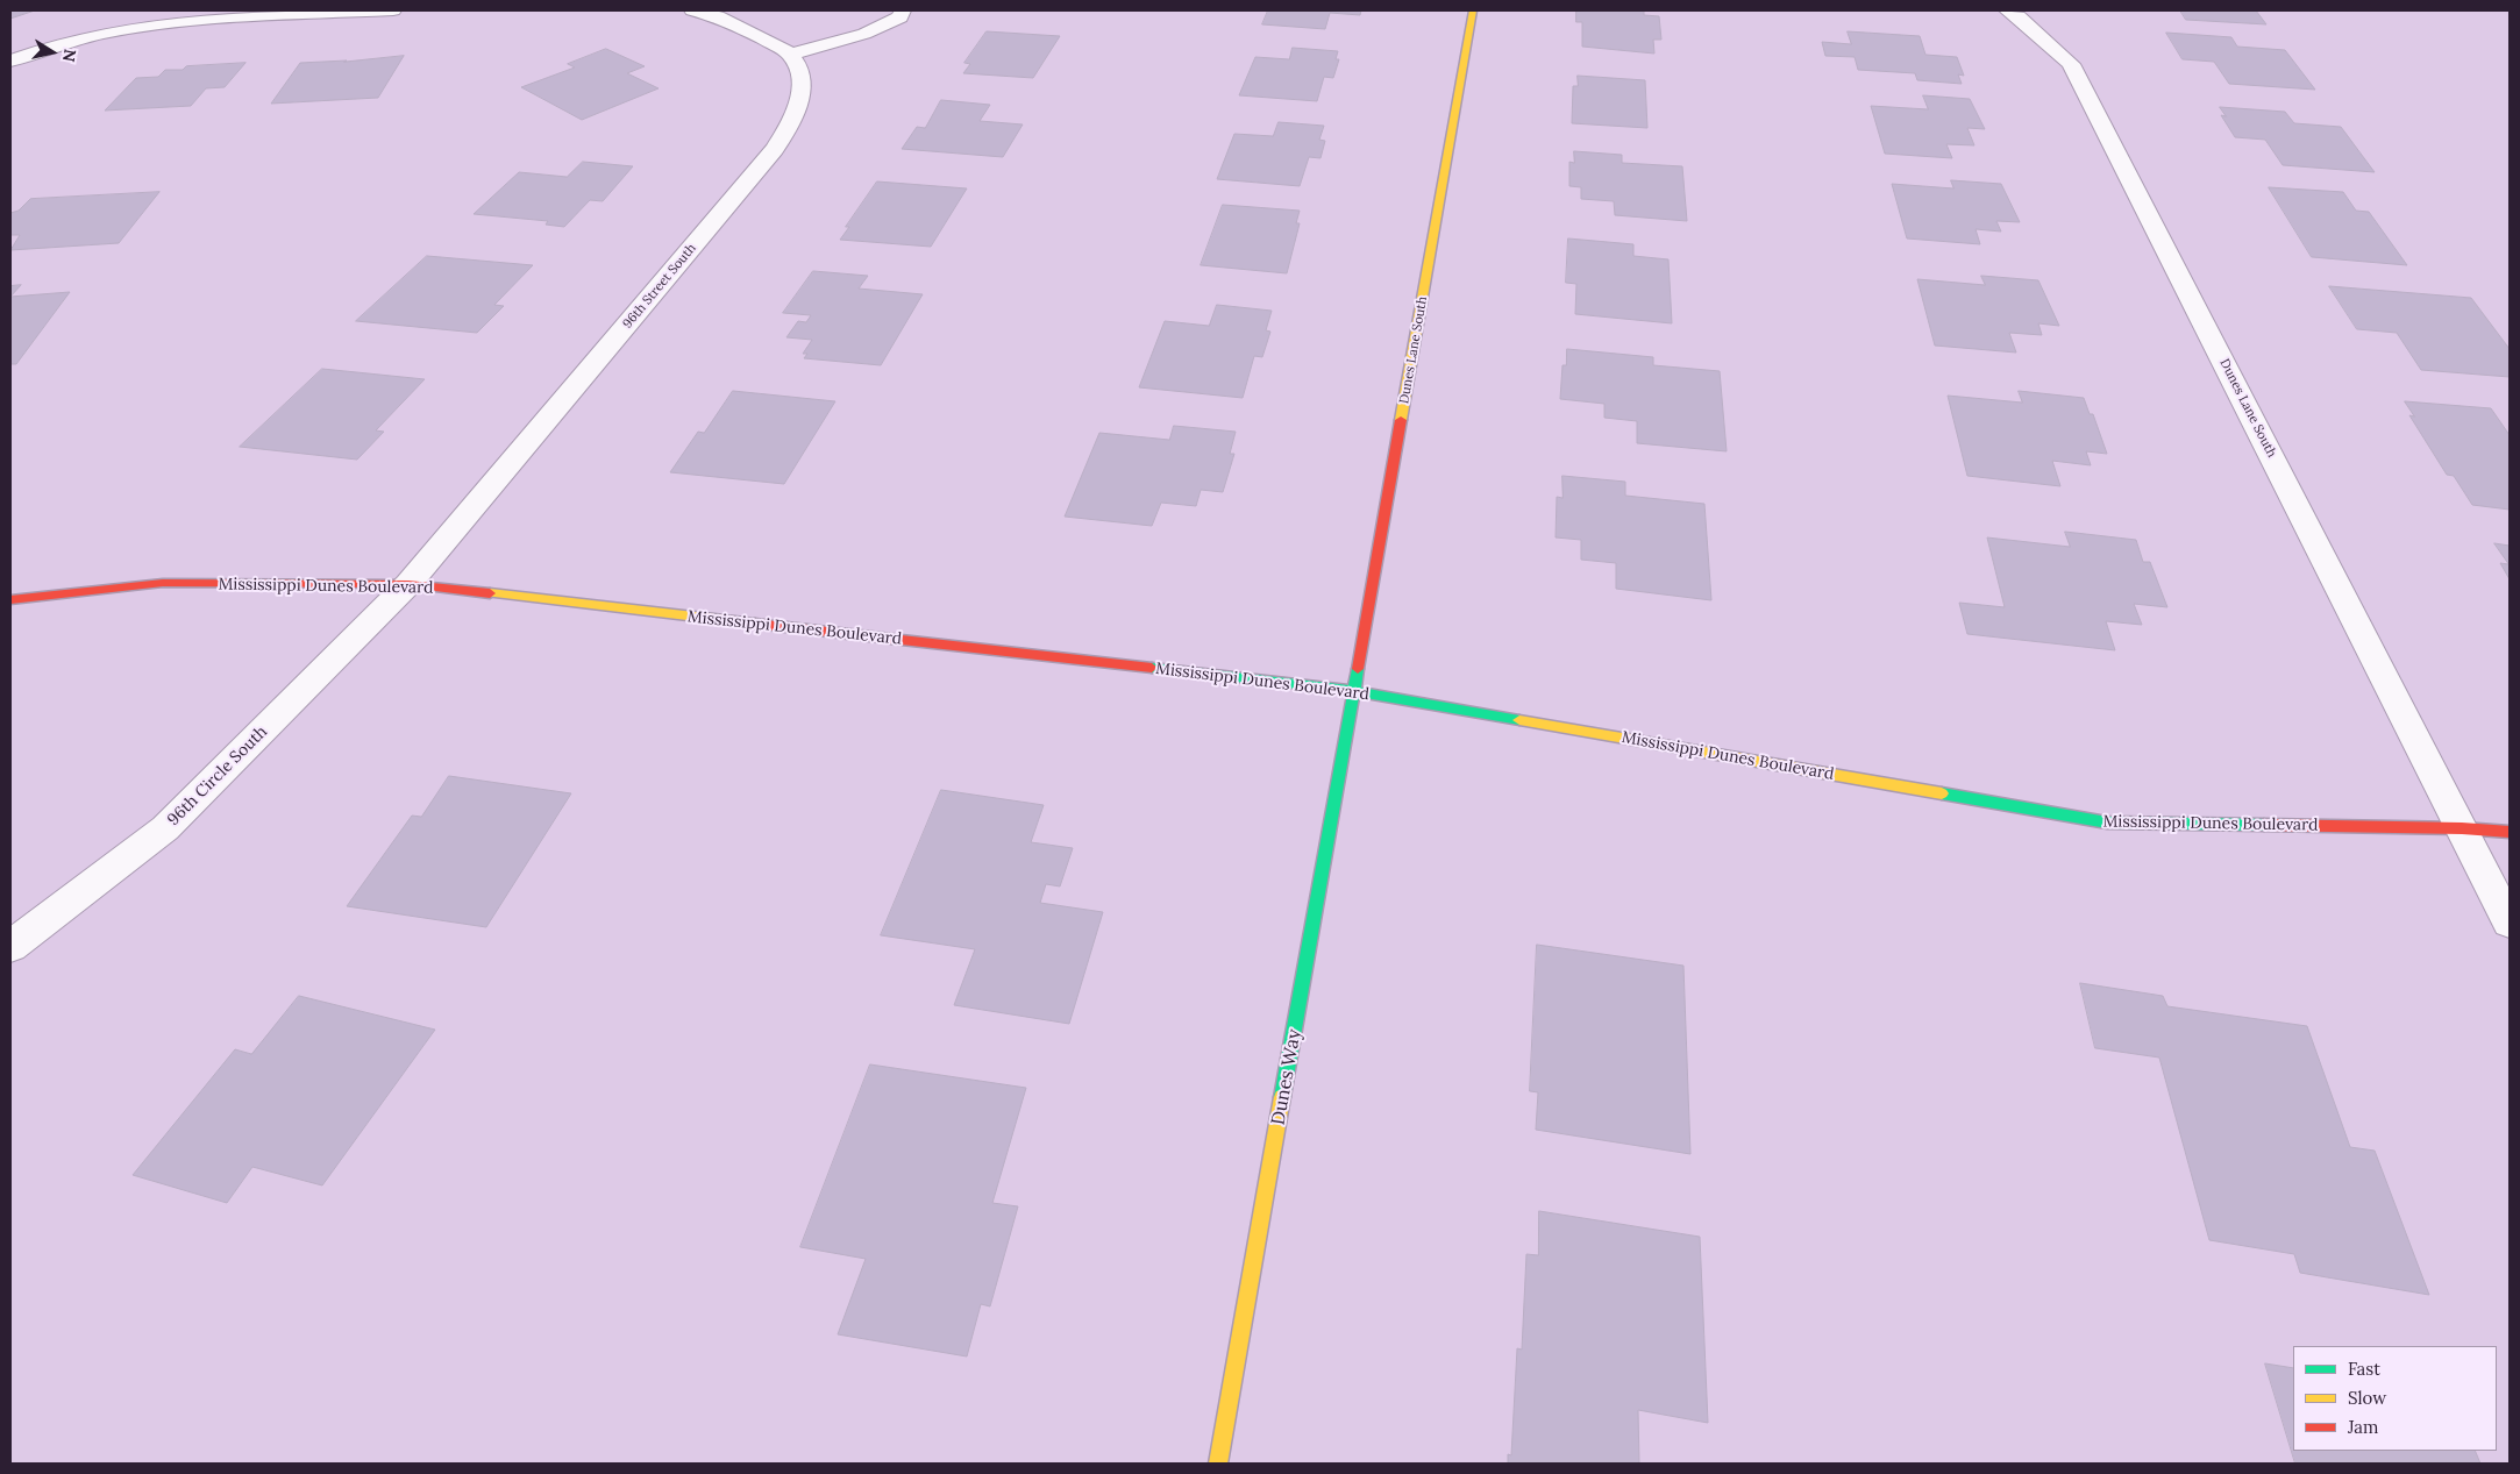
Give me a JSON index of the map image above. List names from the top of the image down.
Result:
{
  "streets": {
    "street": [
      "96th Street South",
      "Dunes Lane South",
      "Mississippi Dunes Boulevard",
      "96th Circle South",
      "Dunes Way"
    ]
  },
  "crossings": [
    ["96th Street South", "Mississippi Dunes Boulevard"],
    ["96th Street South", "96th Circle South"],
    ["Dunes Lane South", "Mississippi Dunes Boulevard"],
    ["Dunes Lane South", "Dunes Way"],
    ["Mississippi Dunes Boulevard", "96th Circle South"],
    ["Mississippi Dunes Boulevard", "Dunes Way"]
  ],
  "legend": ["Fast", "Slow", "Jam"],
  "north": "right"
}
